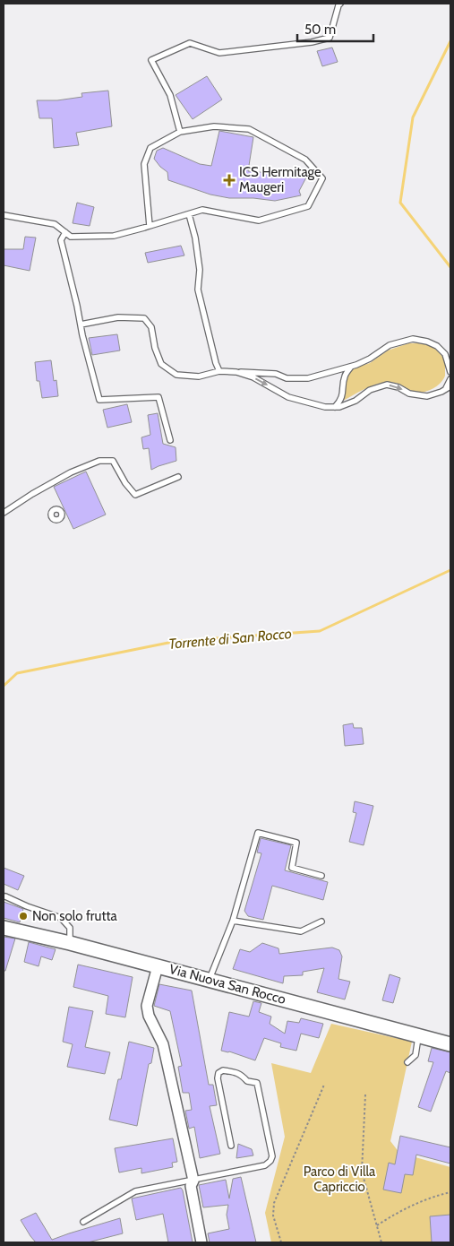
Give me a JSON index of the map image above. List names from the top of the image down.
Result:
{
  "streets": {
    "main road": ["Via Nuova San Rocco"]
  },
  "water": ["Torrente di San Rocco"],
  "parks": ["Parco di Villa Capriccio"],
  "places": {
    "health": ["ICS Hermitage Maugeri"],
    "other": ["Non solo frutta"]
  },
  "scale_bar": "50 m"
}
